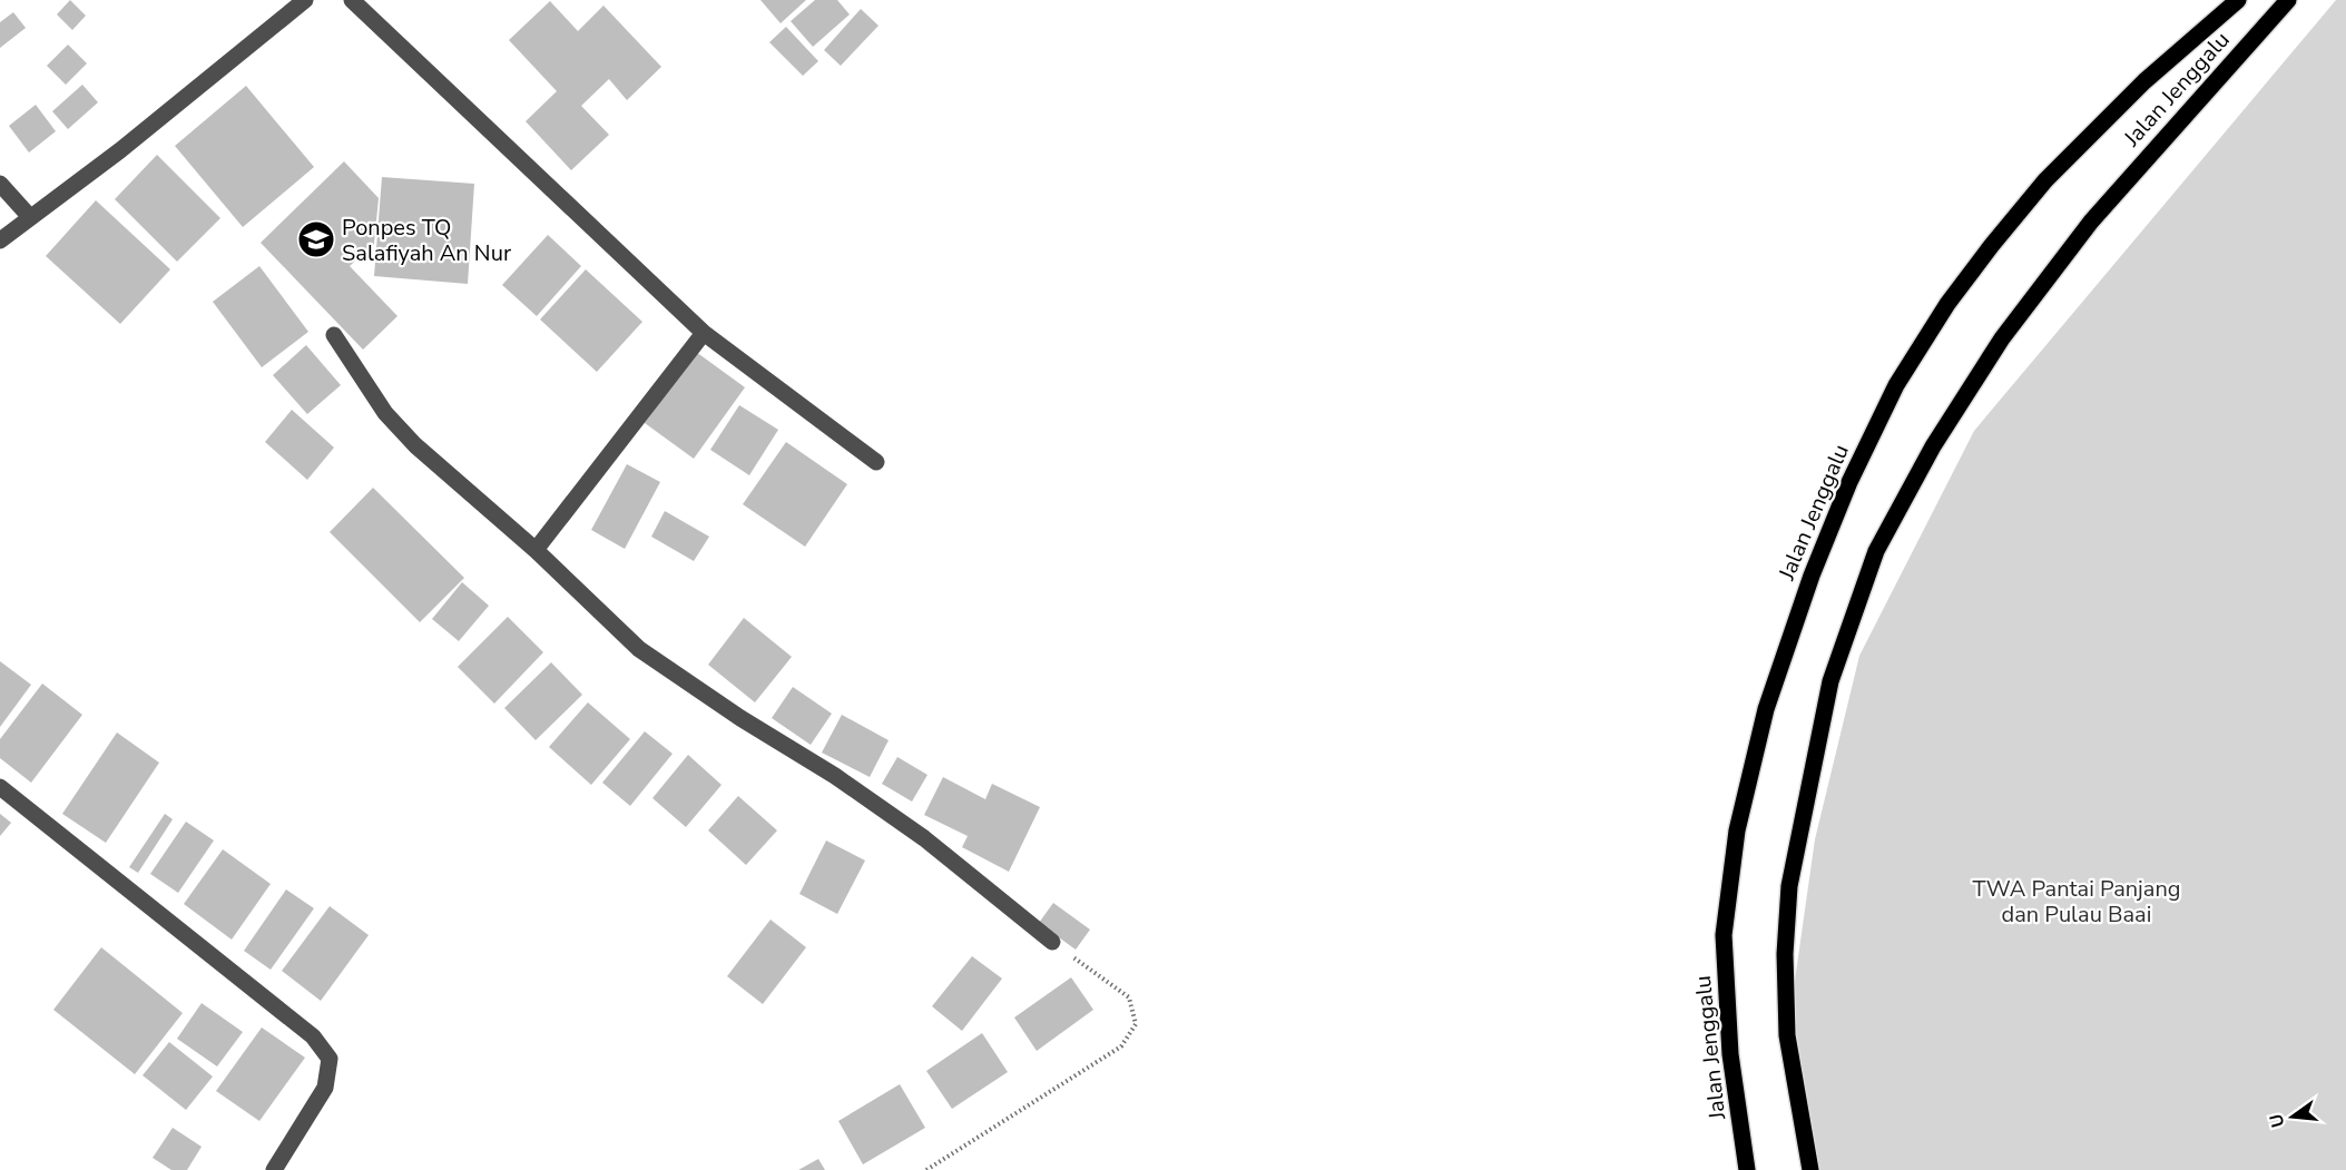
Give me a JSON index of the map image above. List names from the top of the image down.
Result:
{
  "streets": {
    "main road": ["Jalan Jenggalu"]
  },
  "parks": ["TWA Pantai Panjang dan Pulau Baai"],
  "places": {
    "school or university": ["Ponpes TQ Salafiyah An Nur"]
  },
  "north": "left"
}
